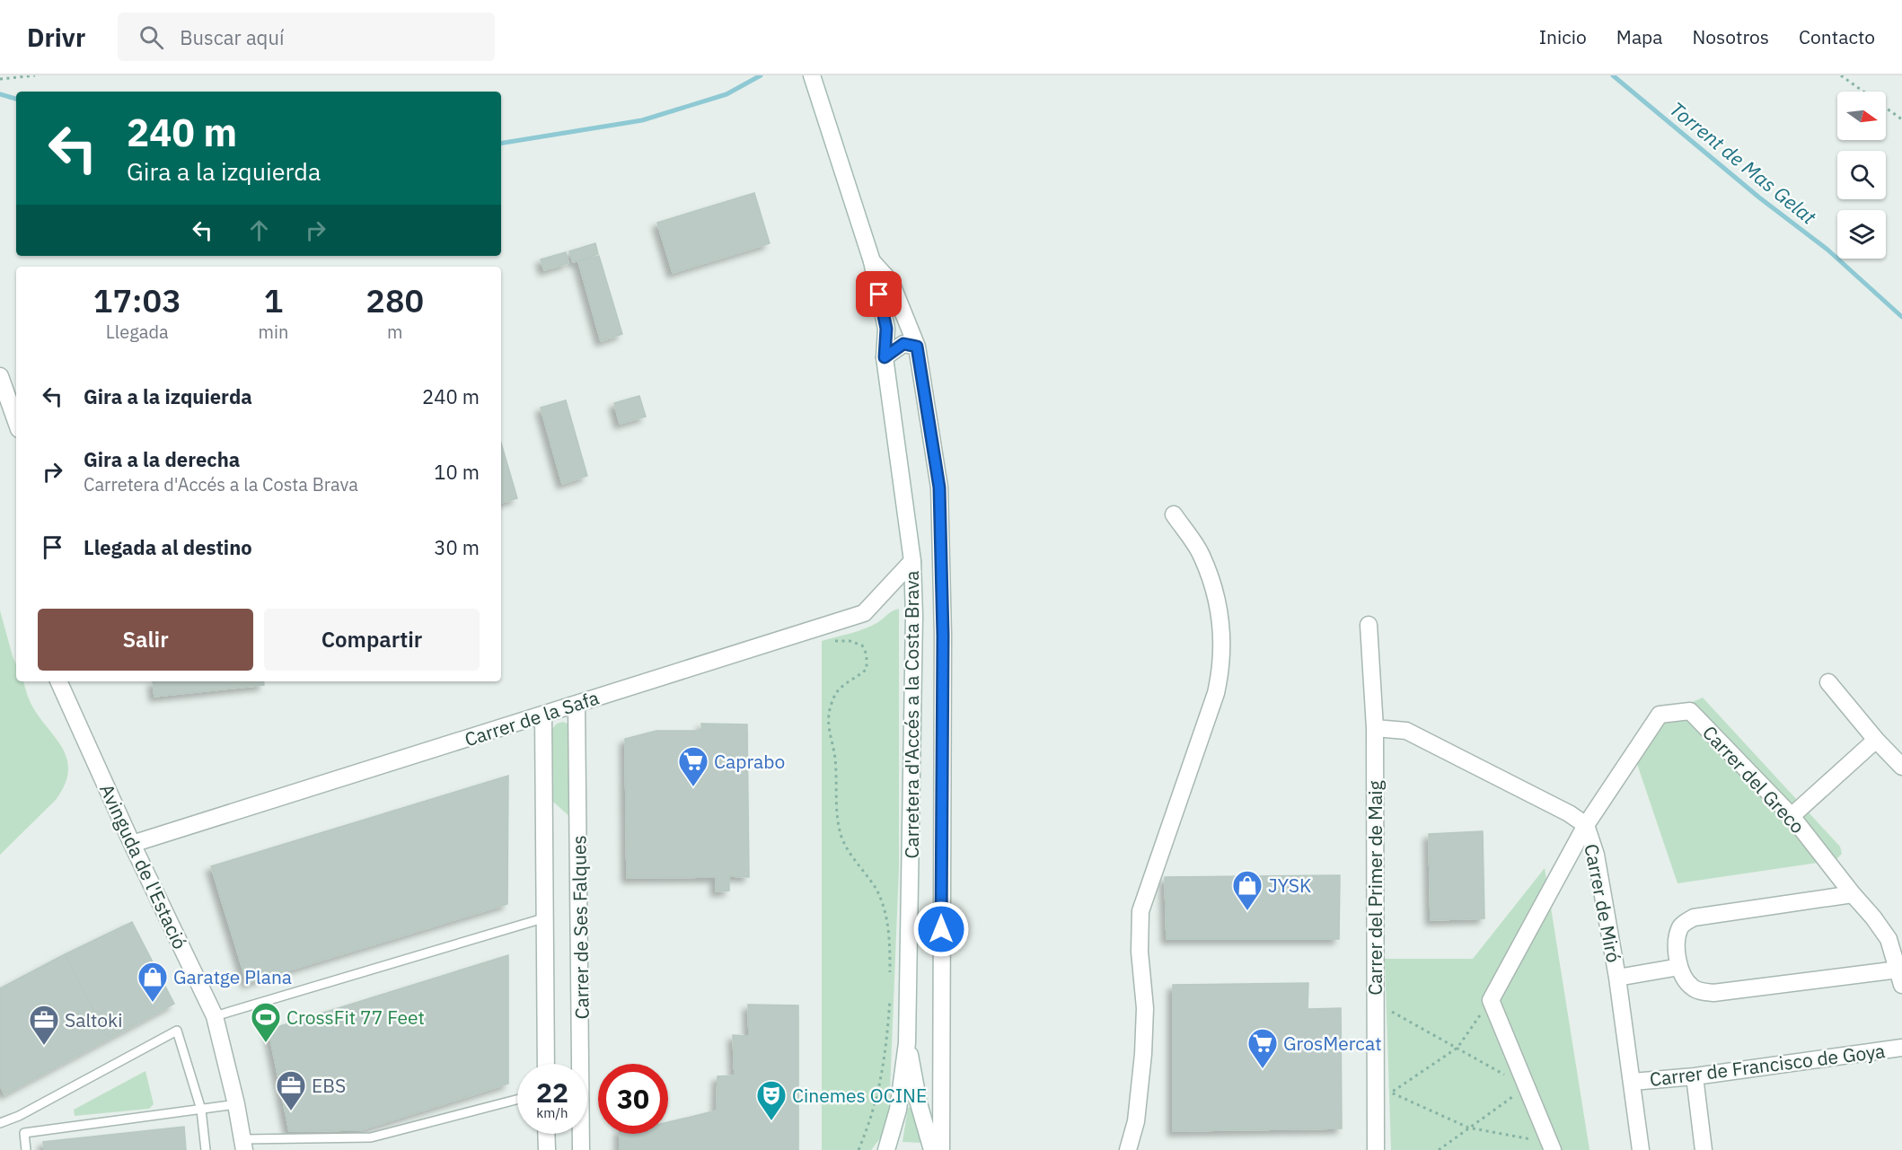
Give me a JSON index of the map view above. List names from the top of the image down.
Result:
{
  "streets": {
    "street": [
      "Carretera d'Accés a la Costa Brava",
      "Carrer de la Safa",
      "Carrer del Greco",
      "Avinguda de l'Estació",
      "Carrer del Primer de Maig",
      "Carrer de Miró",
      "Carrer de Ses Falques",
      "Carrer de Francisco de Goya"
    ]
  },
  "crossings": [
    ["Carretera d'Accés a la Costa Brava", "Carrer de la Safa"],
    ["Carrer de la Safa", "Avinguda de l'Estació"],
    ["Carrer de la Safa", "Carrer de Ses Falques"],
    ["Carrer del Greco", "Carrer de Miró"],
    ["Carrer del Primer de Maig", "Carrer de Miró"],
    ["Carrer de Miró", "Carrer de Francisco de Goya"]
  ],
  "water": ["Torrent de Mas Gelat"],
  "places": {
    "supermarket": ["Caprabo", "GrosMercat"],
    "shop": ["JYSK", "Garatge Plana"],
    "sports": ["CrossFit 77 Feet"],
    "office": ["Saltoki", "EBS"],
    "theatre": ["Cinemes OCINE"]
  },
  "north": "right",
  "page": {
    "header": "Drivr",
    "search": "Buscar aquí",
    "nav": [
      "Inicio",
      "Mapa",
      "Nosotros",
      "Contacto"
    ],
    "turn": ["240 m", "Gira a la izquierda"],
    "eta": [
      "17:03",
      "Llegada",
      "1",
      "min",
      "280",
      "m"
    ],
    "list": [
      {
        "name": "Gira a la izquierda",
        "value": "240 m"
      },
      {
        "name": "Gira a la derecha",
        "note": "Carretera d'Accés a la Costa Brava",
        "value": "10 m"
      },
      {
        "name": "Llegada al destino",
        "value": "30 m"
      }
    ],
    "buttons": ["Salir", "Compartir"],
    "speed": "22 km/h",
    "limit": "30"
  }
}
